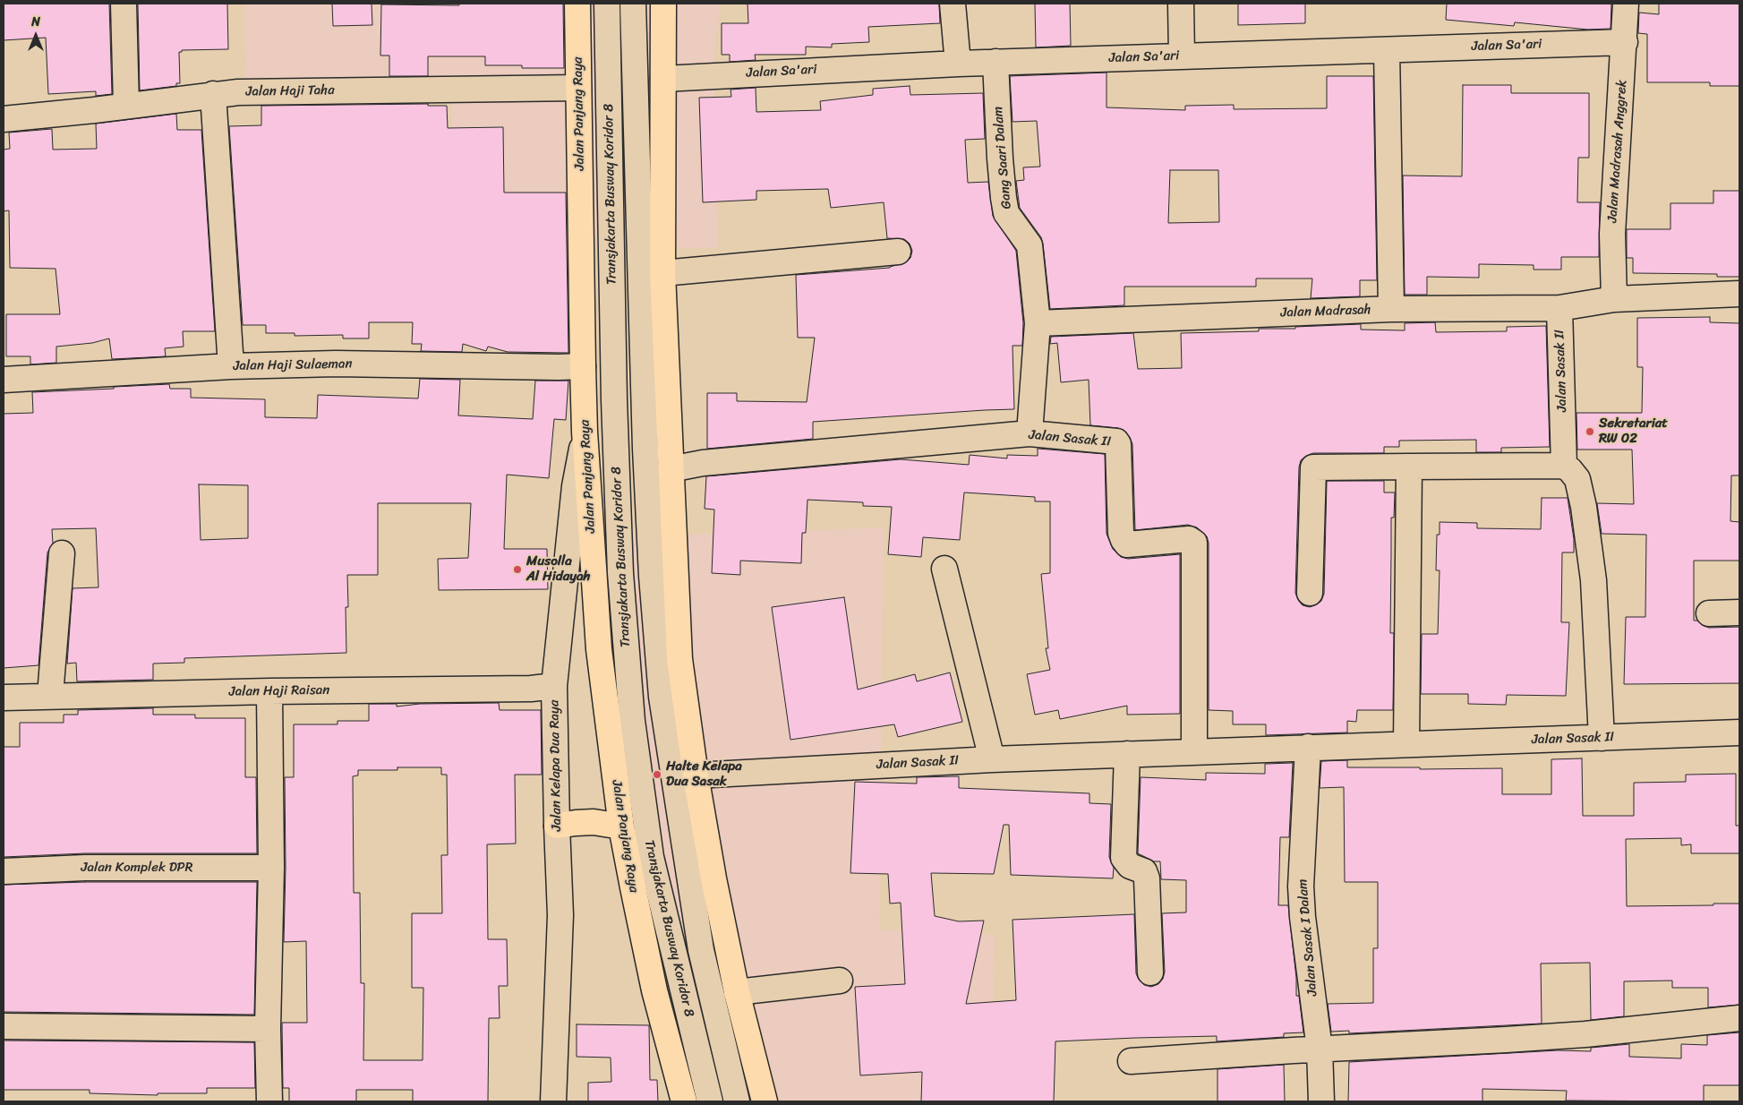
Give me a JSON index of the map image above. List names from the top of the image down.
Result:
{
  "streets": {
    "main road": ["Jalan Panjang Raya"],
    "street": [
      "Jalan Sa'ari",
      "Jalan Haji Taha",
      "Jalan Madrasah Anggrek",
      "Gang Saari Dalam",
      "Transjakarta Busway Koridor 8",
      "Jalan Madrasah",
      "Jalan Haji Sulaeman",
      "Jalan Sasak II",
      "Jalan Haji Raisan",
      "Jalan Kelapa Dua Raya",
      "Jalan Komplek DPR",
      "Jalan Sasak I Dalam"
    ]
  },
  "crossings": [
    ["Jalan Sa'ari", "Jalan Madrasah Anggrek"],
    ["Jalan Sa'ari", "Gang Saari Dalam"],
    ["Jalan Haji Taha", "Jalan Panjang Raya"],
    ["Jalan Panjang Raya", "Jalan Haji Sulaeman"],
    ["Jalan Panjang Raya", "Jalan Kelapa Dua Raya"],
    ["Jalan Madrasah Anggrek", "Jalan Madrasah"],
    ["Gang Saari Dalam", "Jalan Madrasah"],
    ["Gang Saari Dalam", "Jalan Sasak II"],
    ["Jalan Madrasah", "Jalan Sasak II"],
    ["Jalan Sasak II", "Jalan Sasak I Dalam"],
    ["Jalan Haji Raisan", "Jalan Kelapa Dua Raya"]
  ],
  "places": ["Sekretariat RW 02", "Musolla Al Hidayah", "Halte Kelapa Dua Sasak"],
  "north": "top"
}
